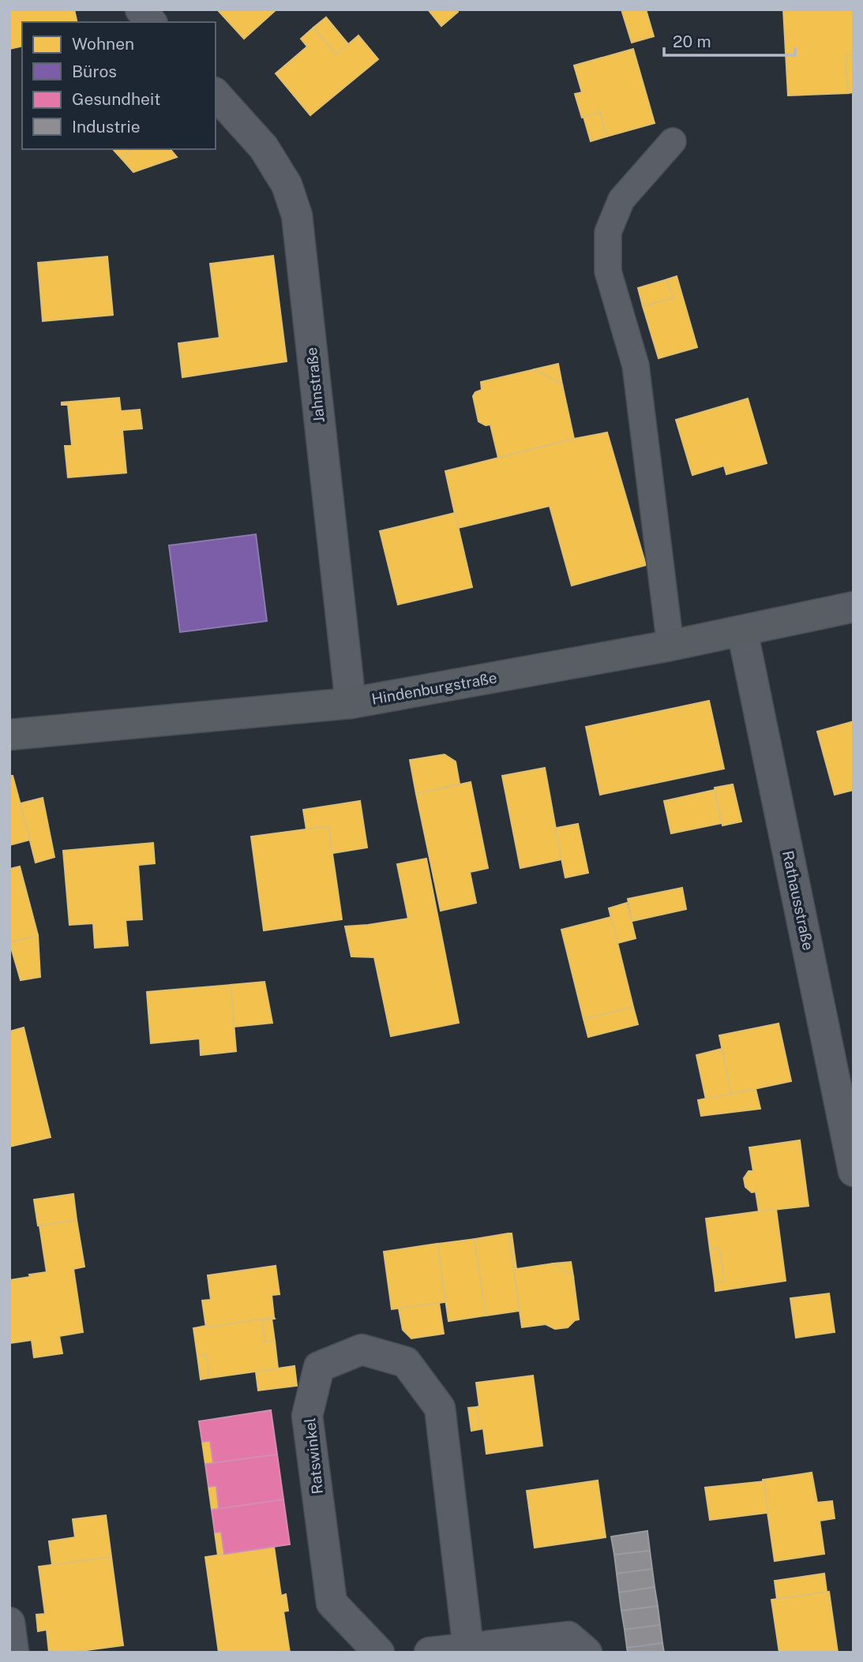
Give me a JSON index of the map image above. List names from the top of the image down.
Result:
{
  "streets": {
    "street": [
      "Jahnstraße",
      "Hindenburgstraße",
      "Rathausstraße",
      "Ratswinkel"
    ]
  },
  "crossings": [
    ["Jahnstraße", "Hindenburgstraße"],
    ["Hindenburgstraße", "Rathausstraße"]
  ],
  "legend": [
    "Wohnen",
    "Büros",
    "Gesundheit",
    "Industrie"
  ],
  "scale_bar": "20 m"
}
